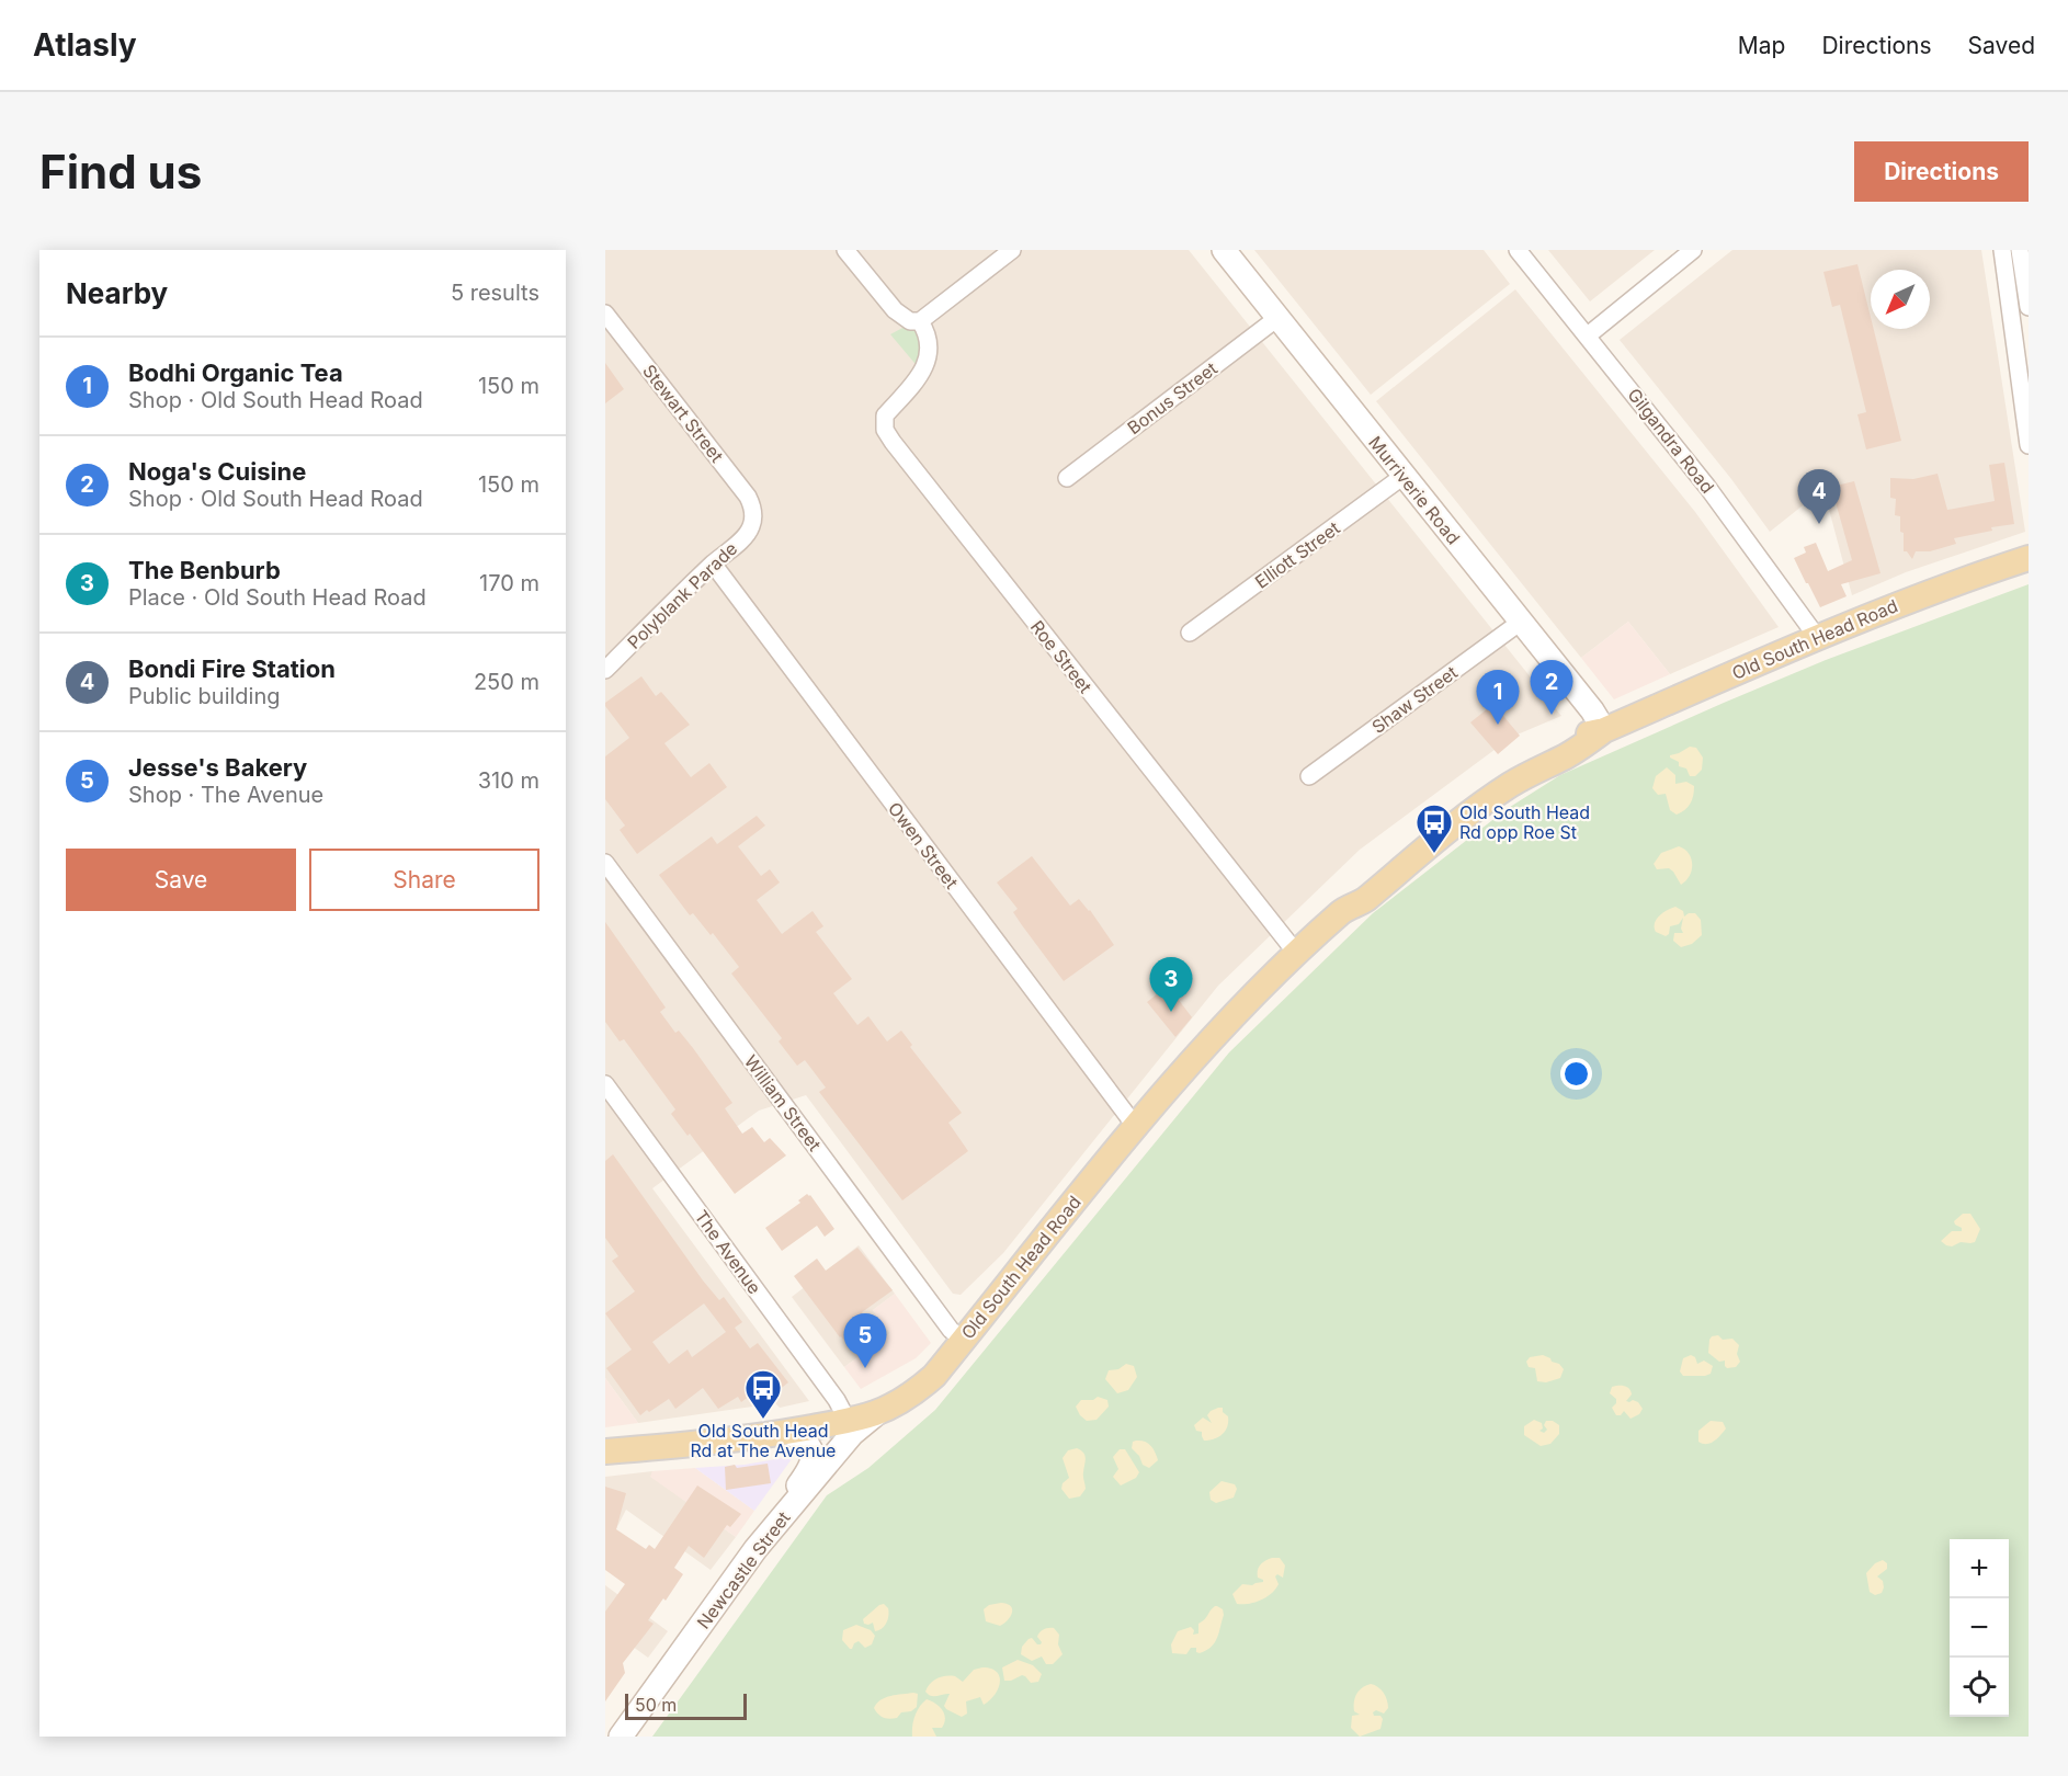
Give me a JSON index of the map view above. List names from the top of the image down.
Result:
{
  "streets": {
    "main road": ["Old South Head Road"],
    "street": [
      "Bonus Street",
      "Stewart Street",
      "Gilgandra Road",
      "Murriverie Road",
      "Elliott Street",
      "Polyblank Parade",
      "Roe Street",
      "Shaw Street",
      "Owen Street",
      "William Street",
      "The Avenue",
      "Newcastle Street"
    ]
  },
  "crossings": [
    ["Bonus Street", "Murriverie Road"],
    ["Stewart Street", "Polyblank Parade"],
    ["Gilgandra Road", "Old South Head Road"],
    ["Murriverie Road", "Elliott Street"],
    ["Murriverie Road", "Old South Head Road"],
    ["Murriverie Road", "Shaw Street"],
    ["Polyblank Parade", "Owen Street"],
    ["Old South Head Road", "Roe Street"],
    ["Old South Head Road", "Owen Street"],
    ["Old South Head Road", "William Street"],
    ["Old South Head Road", "The Avenue"],
    ["Old South Head Road", "Newcastle Street"]
  ],
  "places": {
    "bus stop": ["Old South Head Rd opp Roe St", "Old South Head Rd at The Avenue"]
  },
  "scale_bar": "50 m",
  "north": "bottom left",
  "page": {
    "header": "Atlasly",
    "nav": ["Map", "Directions", "Saved"],
    "buttons": [
      "Directions",
      ["Save", "Share"]
    ],
    "title": "Find us",
    "heading": ["Nearby", "5 results"],
    "list": [
      {
        "mark": "1",
        "name": "Bodhi Organic Tea",
        "note": "Shop · Old South Head Road",
        "value": "150 m"
      },
      {
        "mark": "2",
        "name": "Noga's Cuisine",
        "note": "Shop · Old South Head Road",
        "value": "150 m"
      },
      {
        "mark": "3",
        "name": "The Benburb",
        "note": "Place · Old South Head Road",
        "value": "170 m"
      },
      {
        "mark": "4",
        "name": "Bondi Fire Station",
        "note": "Public building",
        "value": "250 m"
      },
      {
        "mark": "5",
        "name": "Jesse's Bakery",
        "note": "Shop · The Avenue",
        "value": "310 m"
      }
    ],
    "pins": [
      "4",
      "2",
      "1",
      "3",
      "5"
    ],
    "map_buttons": ["+", "−"],
    "scale": "50 m"
  }
}
